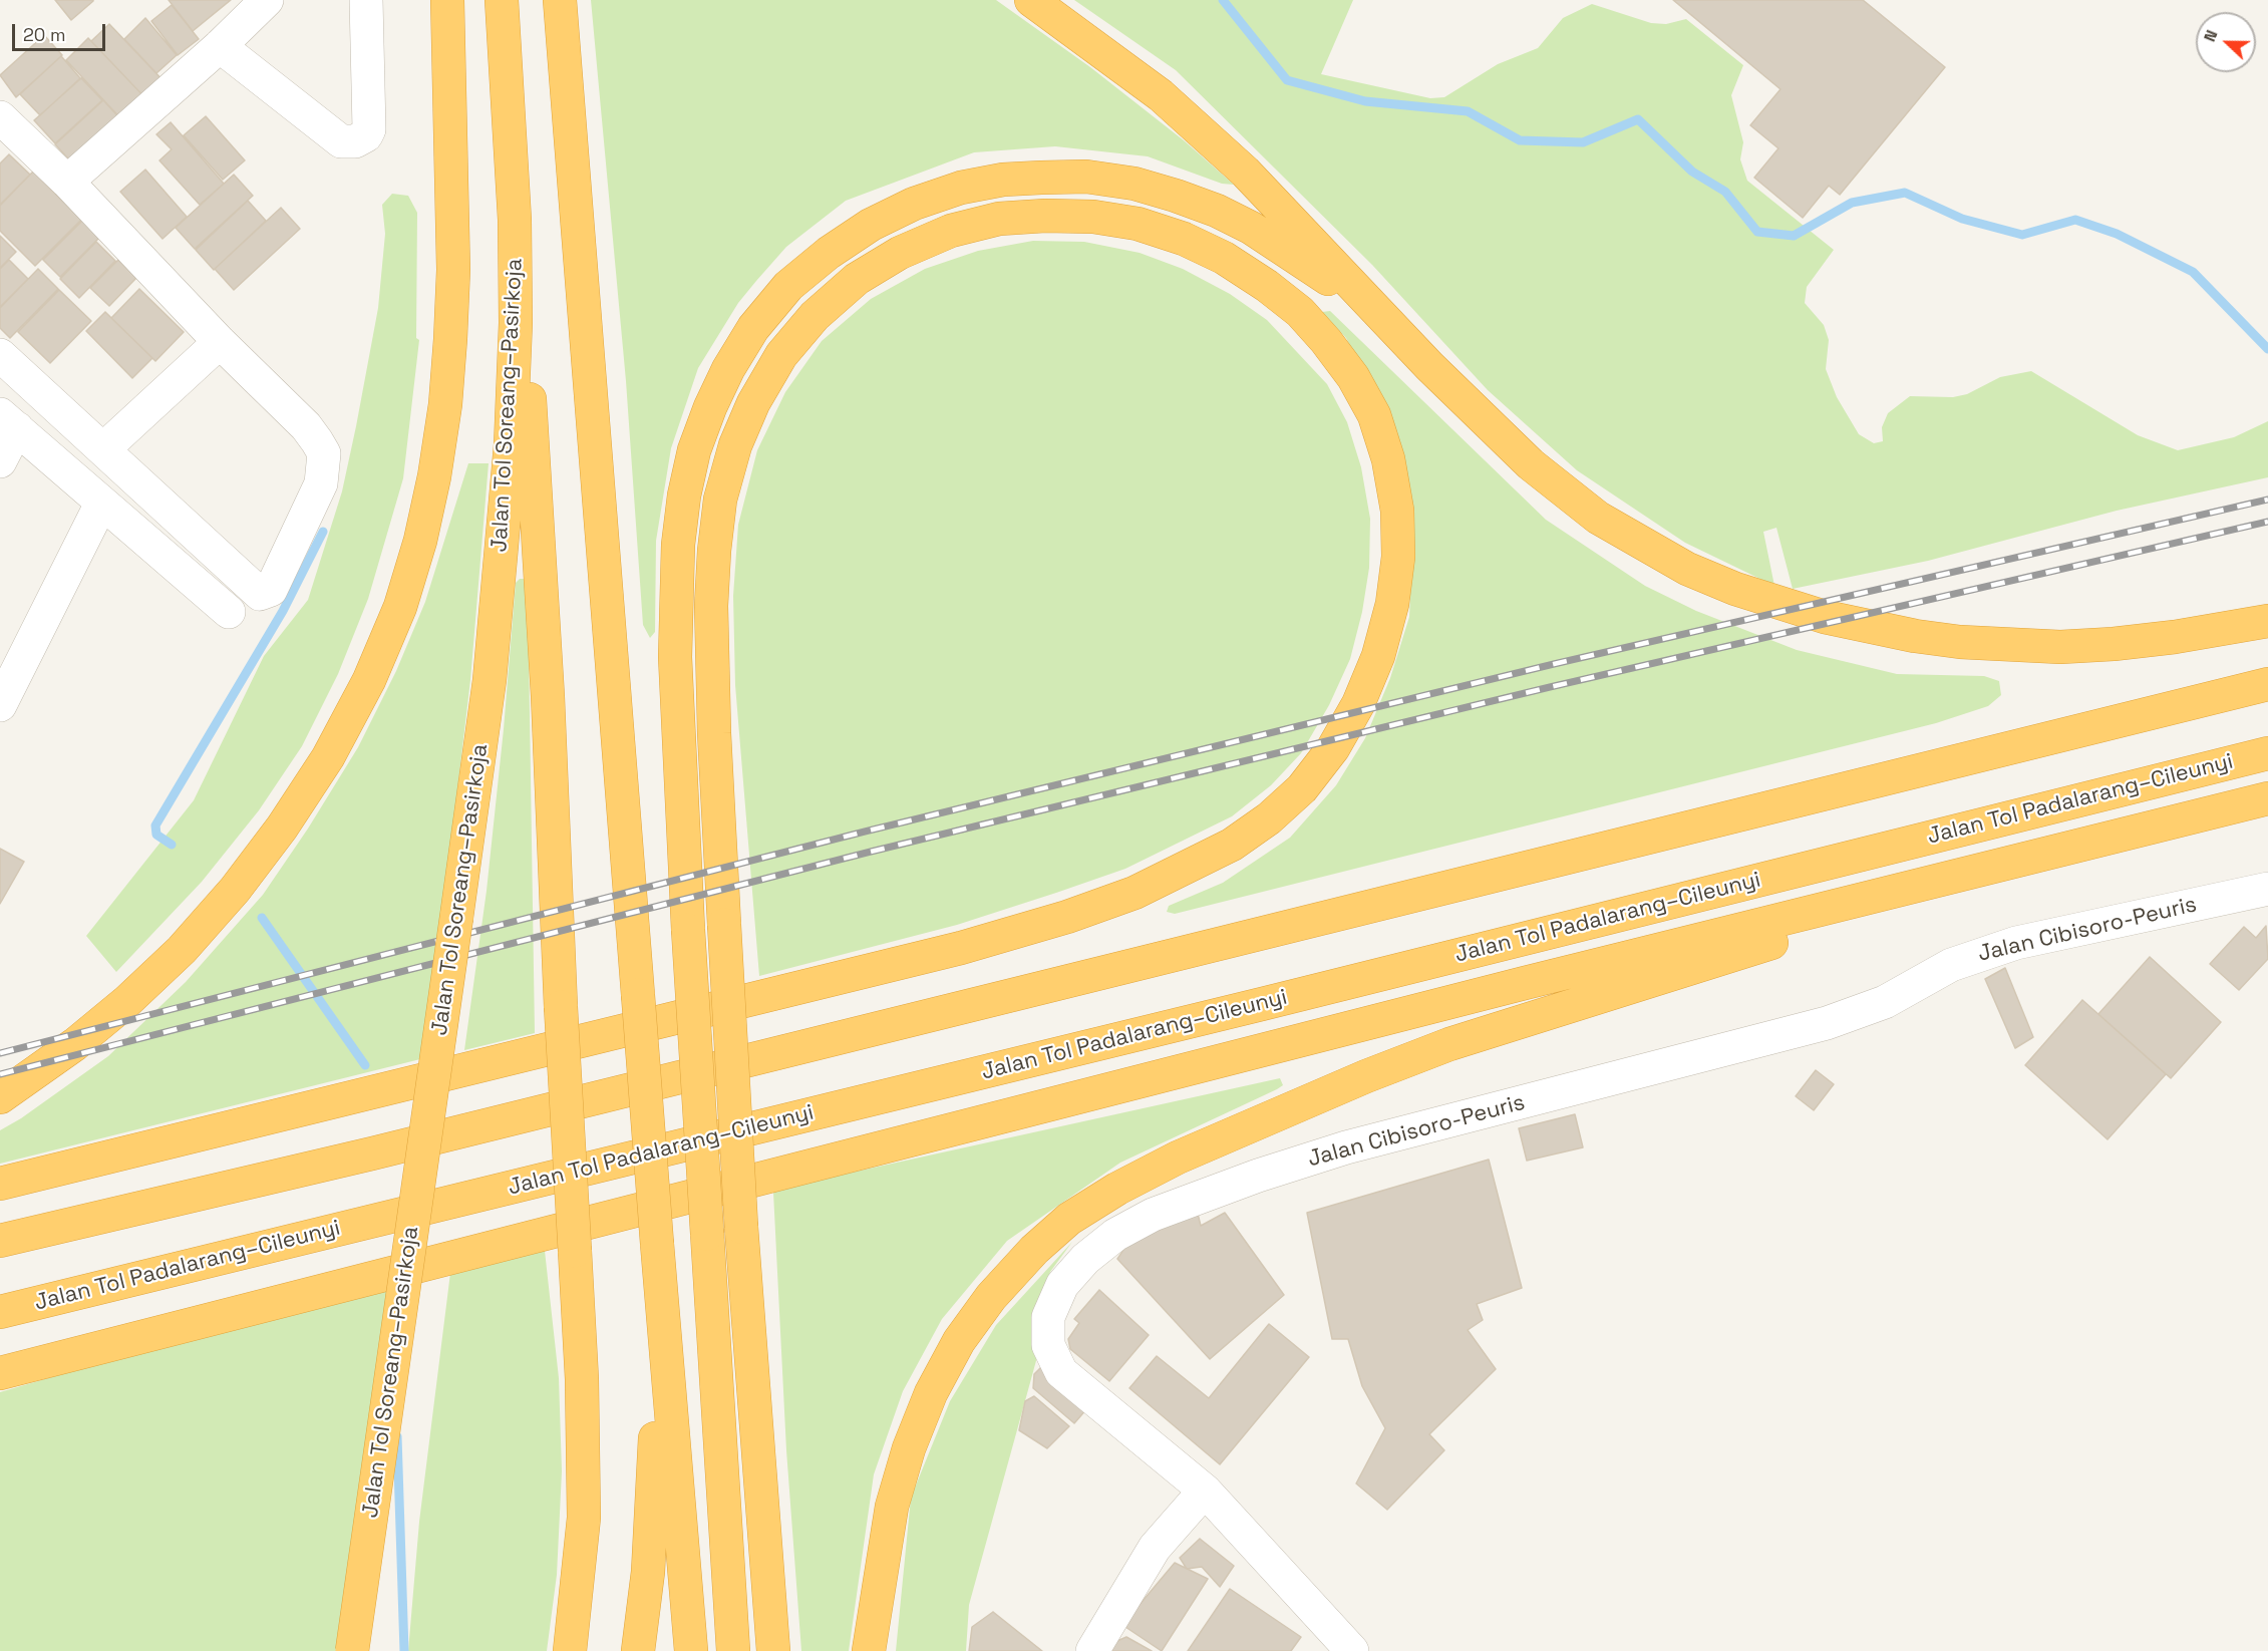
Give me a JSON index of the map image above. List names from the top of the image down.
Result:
{
  "streets": {
    "highway": ["Jalan Tol Soreang–Pasirkoja", "Jalan Tol Padalarang–Cileunyi"],
    "street": ["Jalan Cibisoro-Peuris"]
  },
  "scale_bar": "20 m",
  "north": "left"
}
